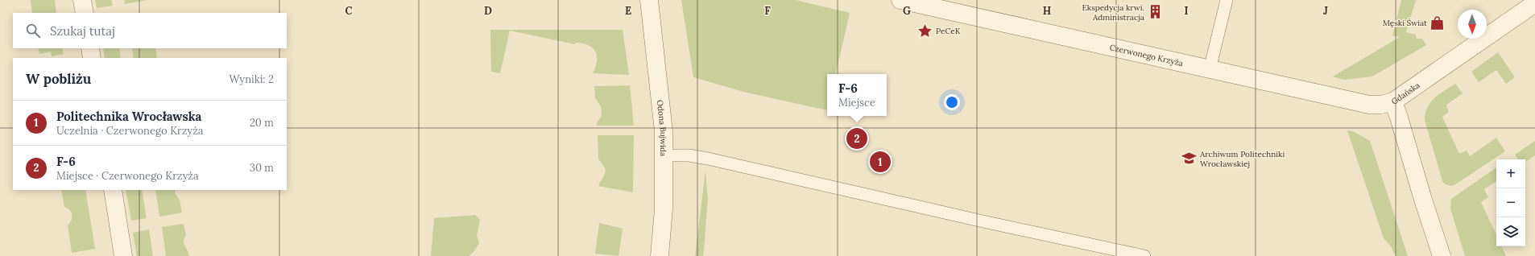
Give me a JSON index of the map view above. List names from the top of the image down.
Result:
{
  "streets": {
    "street": ["Czerwonego Krzyża", "Gdańska", "Odona Bujwida"]
  },
  "crossings": [
    ["Czerwonego Krzyża", "Gdańska"]
  ],
  "places": {
    "building": ["Ekspedycja krwi. Administracja"],
    "shop": ["Męski Świat"],
    "place": ["PeCeK"],
    "school or university": ["Archiwum Politechniki Wrocławskiej"]
  },
  "north": "bottom",
  "page": {
    "search": "Szukaj tutaj",
    "heading": ["W pobliżu", "Wyniki: 2"],
    "popup": ["F-6", "Miejsce"],
    "list": [
      {
        "mark": "1",
        "name": "Politechnika Wrocławska",
        "note": "Uczelnia · Czerwonego Krzyża",
        "value": "20 m"
      },
      {
        "mark": "2",
        "name": "F-6",
        "note": "Miejsce · Czerwonego Krzyża",
        "value": "30 m"
      }
    ],
    "pins": ["2", "1"],
    "map_buttons": ["+", "−"]
  },
  "grid": {
    "columns": [
      "C",
      "D",
      "E",
      "F",
      "G",
      "H",
      "I",
      "J"
    ]
  }
}
